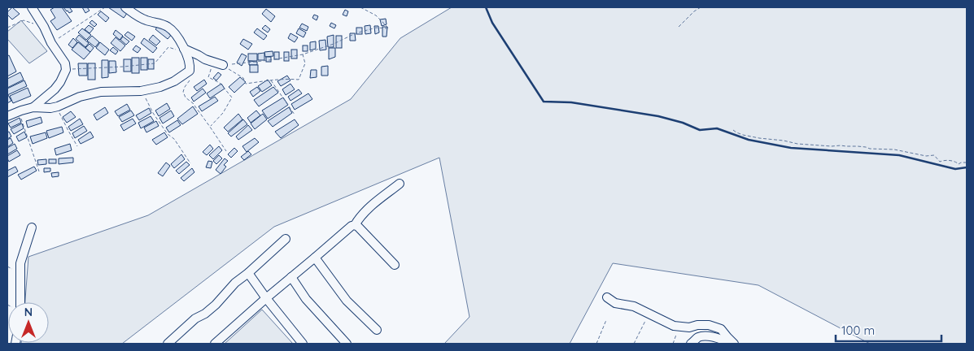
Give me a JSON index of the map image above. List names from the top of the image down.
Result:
{
  "scale_bar": "100 m",
  "north": "top"
}
